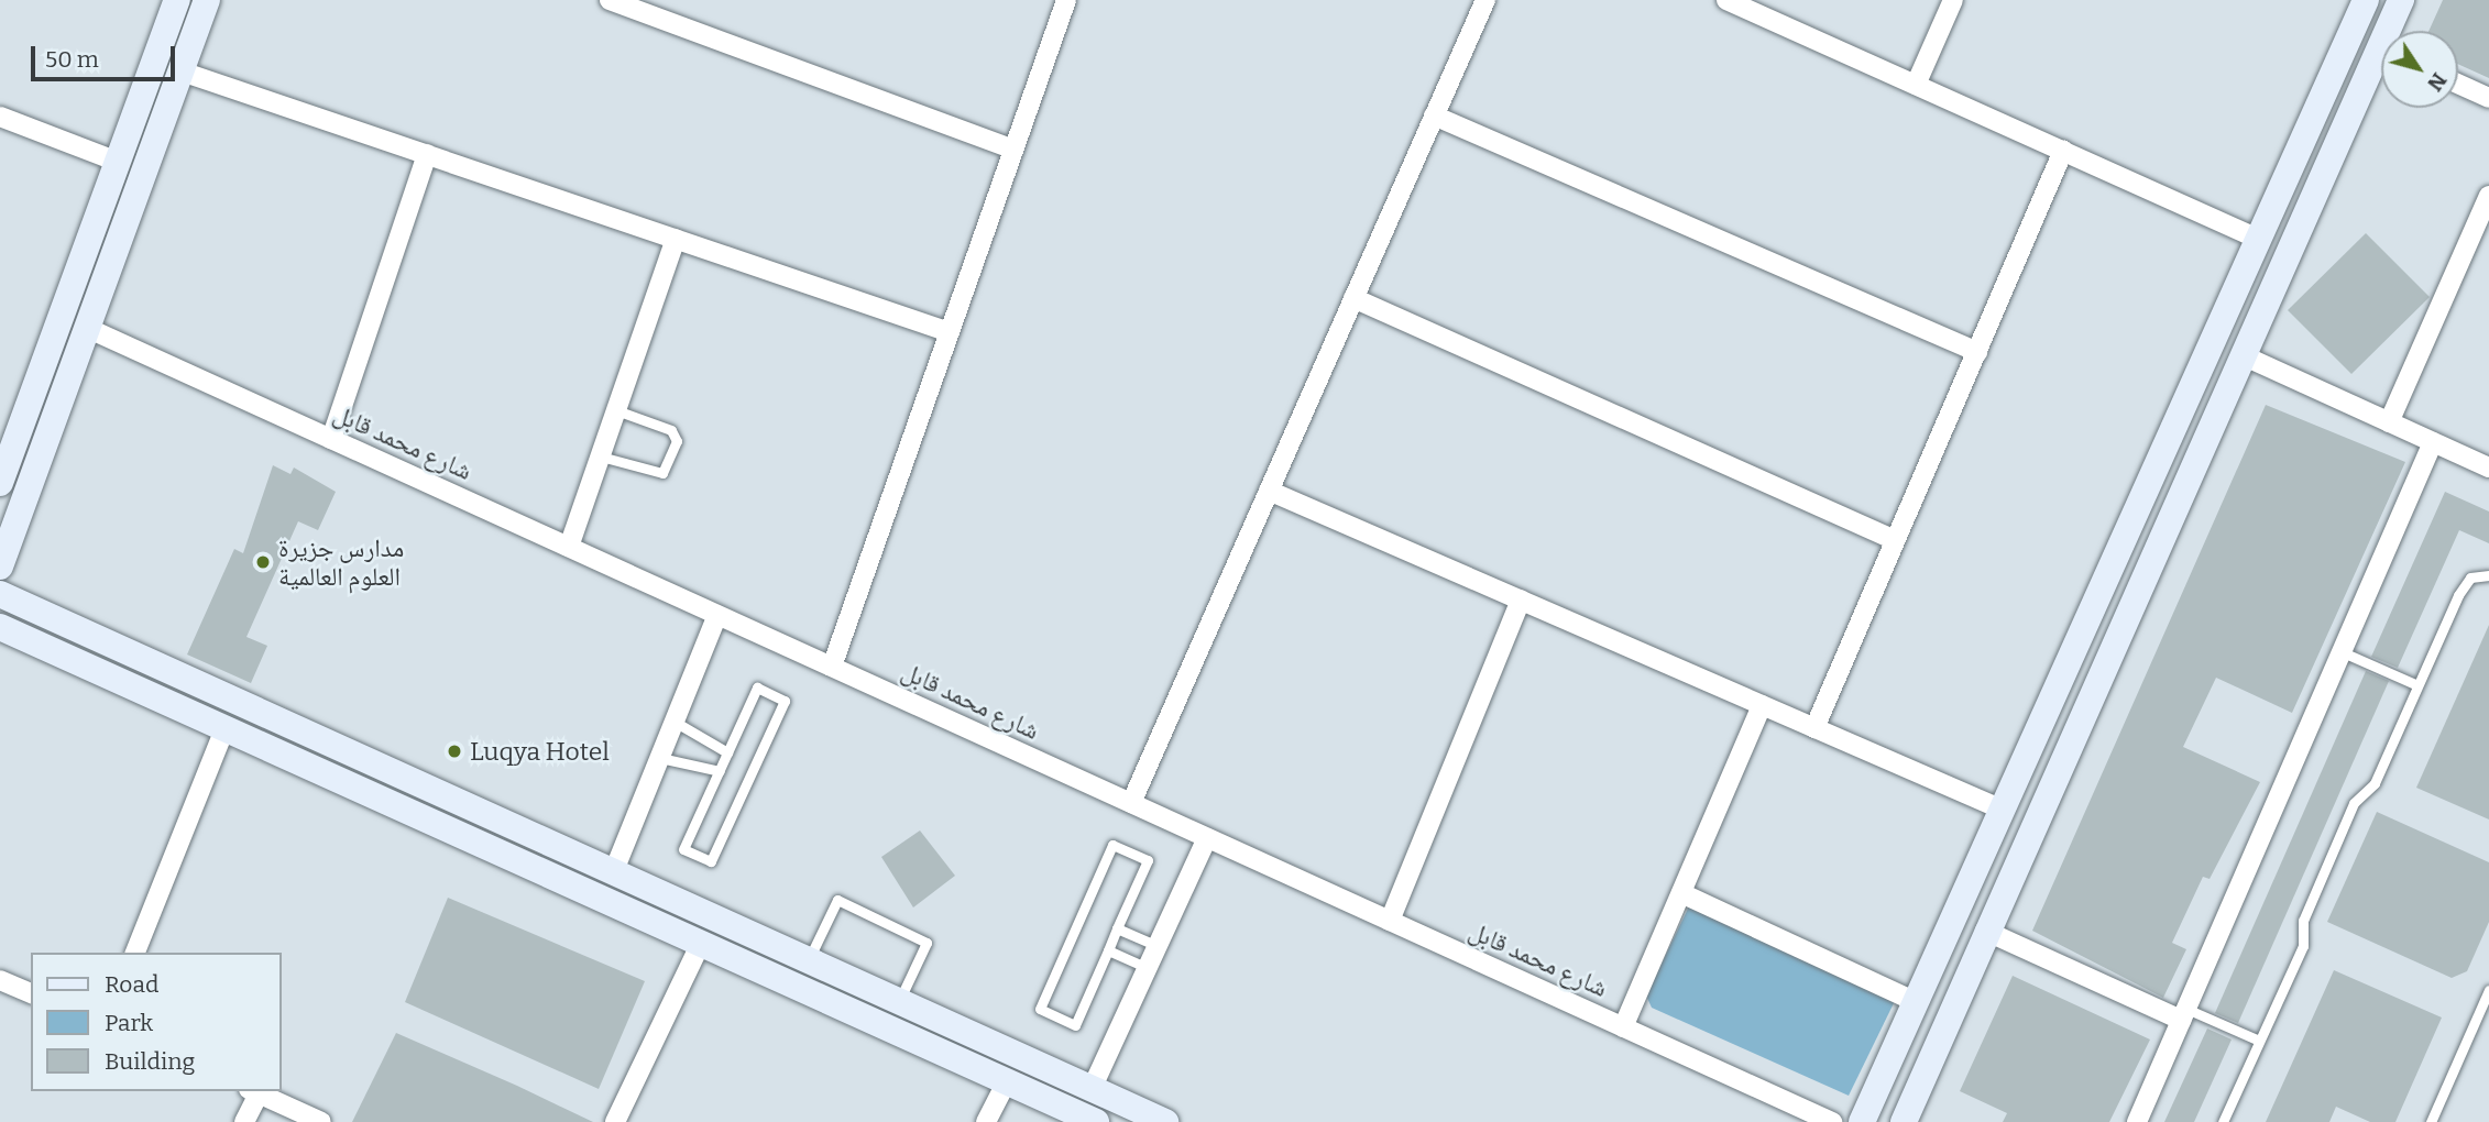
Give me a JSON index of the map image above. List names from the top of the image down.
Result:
{
  "streets": {
    "street": ["شارع محمد قابل"]
  },
  "places": ["مدارس جزيرة العلوم العالمية", "Luqya Hotel"],
  "legend": ["Road", "Park", "Building"],
  "scale_bar": "50 m",
  "north": "bottom right"
}
